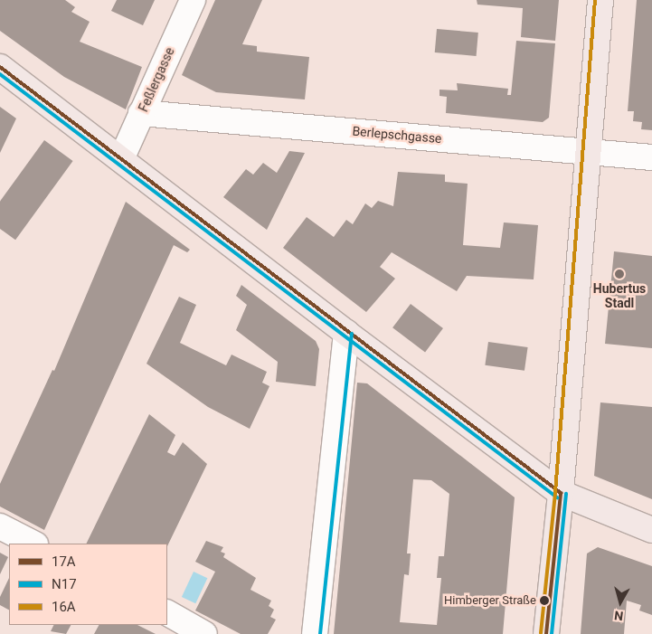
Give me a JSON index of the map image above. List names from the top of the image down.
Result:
{
  "streets": {
    "street": ["Feßlergasse", "Berlepschgasse"]
  },
  "crossings": [
    ["Feßlergasse", "Berlepschgasse"]
  ],
  "places": ["Hubertus Stadl", "Himberger Straße"],
  "lines": ["transit line 16A", "transit line 17A", "transit line N17"],
  "legend": ["17A", "N17", "16A"],
  "north": "bottom"
}
